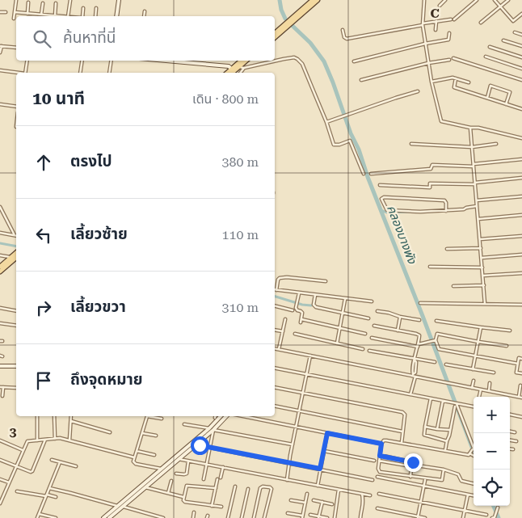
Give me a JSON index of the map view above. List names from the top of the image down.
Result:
{
  "water": ["คลองบางพัง"],
  "page": {
    "search": "ค้นหาที่นี่",
    "heading": ["10 นาที", "เดิน · 800 m"],
    "list": [
      ["ตรงไป", "380 m"],
      ["เลี้ยวซ้าย", "110 m"],
      ["เลี้ยวขวา", "310 m"],
      "ถึงจุดหมาย"
    ],
    "map_buttons": ["+", "−"]
  },
  "grid": {
    "columns": ["C"],
    "rows": ["3"]
  }
}
